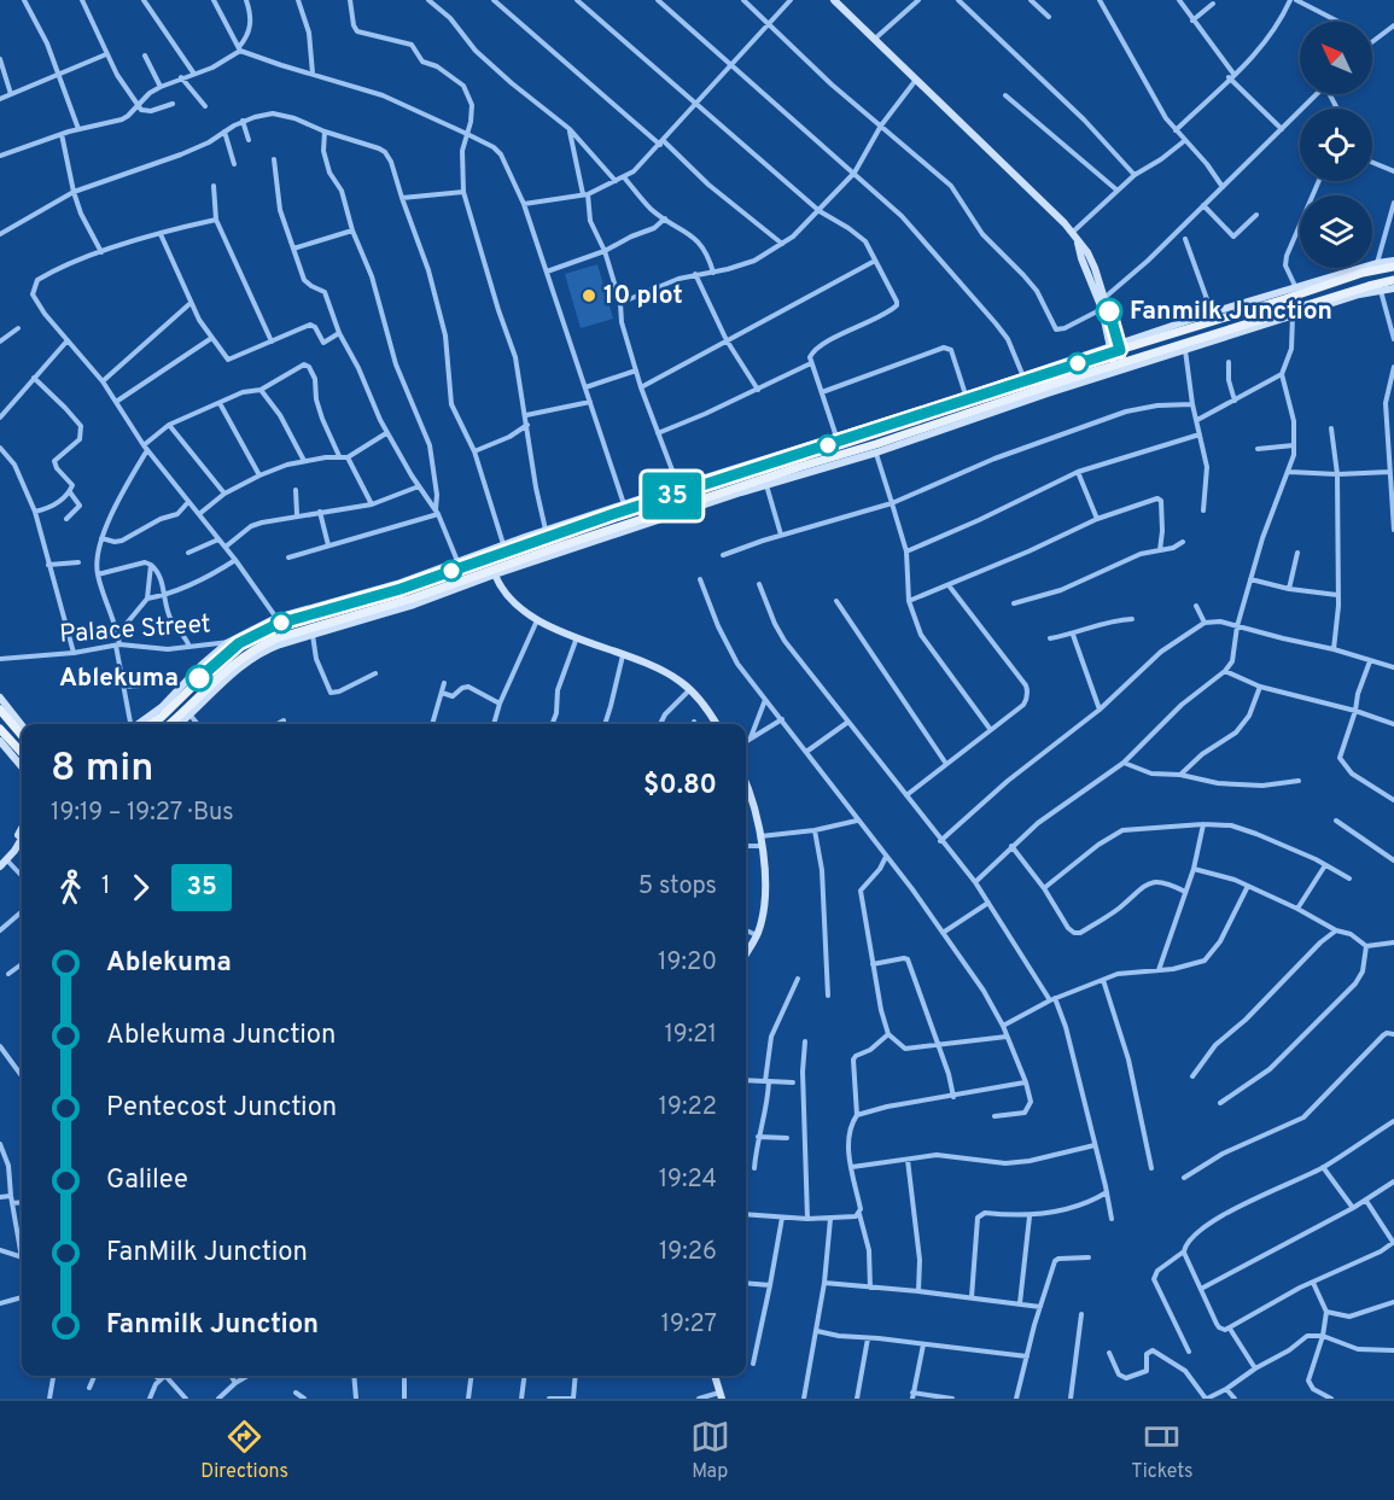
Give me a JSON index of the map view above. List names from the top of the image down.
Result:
{
  "streets": {
    "street": ["Palace Street"]
  },
  "places": ["10 plot", "Fanmilk Junction", "Ablekuma"],
  "lines": ["bus line 35"],
  "north": "top left",
  "page": {
    "on_map": "35",
    "heading": ["8 min", "19:19 – 19:27 · Bus", "$0.80"],
    "legs": ["1", "35", "5 stops"],
    "list": [
      {
        "name": "Ablekuma",
        "value": "19:20"
      },
      {
        "name": "Ablekuma Junction",
        "value": "19:21"
      },
      {
        "name": "Pentecost Junction",
        "value": "19:22"
      },
      {
        "name": "Galilee",
        "value": "19:24"
      },
      {
        "name": "FanMilk Junction",
        "value": "19:26"
      },
      {
        "name": "Fanmilk Junction",
        "value": "19:27"
      }
    ],
    "tabs": ["Directions", "Map", "Tickets"]
  }
}
